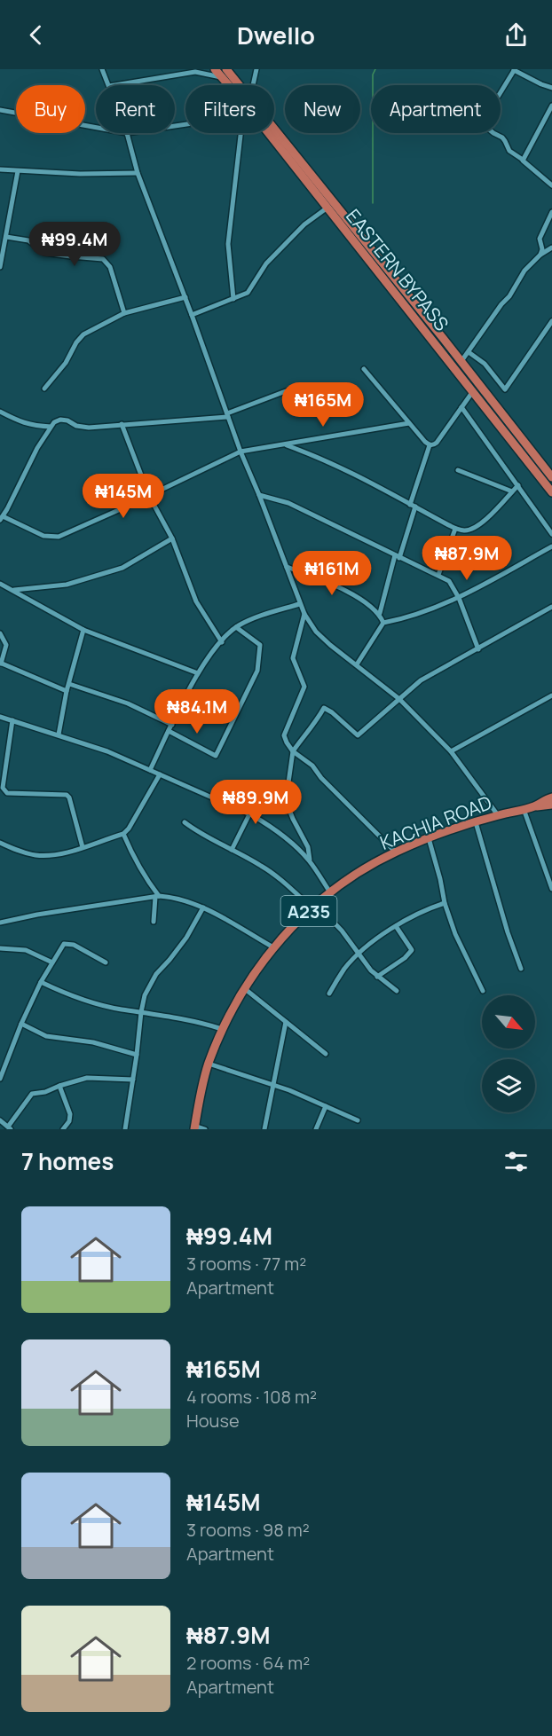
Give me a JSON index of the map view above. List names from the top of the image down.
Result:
{
  "streets": {
    "highway": ["EASTERN BYPASS", "KACHIA ROAD", "A235"]
  },
  "crossings": [
    ["KACHIA ROAD", "A235"]
  ],
  "north": "bottom right",
  "page": {
    "header": "Dwello",
    "chip": [
      "Buy",
      "Rent",
      "Filters",
      "New",
      "Apartment"
    ],
    "price": [
      "₦99.4M",
      "₦165M",
      "₦145M",
      "₦87.9M",
      "₦161M",
      "₦84.1M",
      "₦89.9M"
    ],
    "heading": "7 homes",
    "list": [
      {
        "name": "₦99.4M",
        "note": "3 rooms · 77 m² · Apartment"
      },
      {
        "name": "₦165M",
        "note": "4 rooms · 108 m² · House"
      },
      {
        "name": "₦145M",
        "note": "3 rooms · 98 m² · Apartment"
      },
      {
        "name": "₦87.9M",
        "note": "2 rooms · 64 m² · Apartment"
      }
    ]
  }
}
